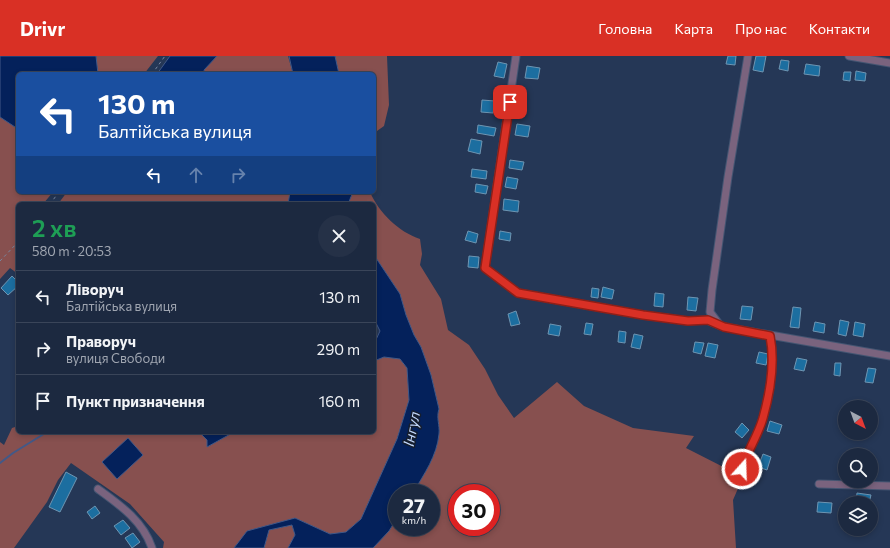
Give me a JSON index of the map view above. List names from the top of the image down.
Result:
{
  "water": ["Інгул"],
  "north": "bottom right",
  "page": {
    "header": "Drivr",
    "nav": [
      "Головна",
      "Карта",
      "Про нас",
      "Контакти"
    ],
    "turn": ["130 m", "Балтійська вулиця"],
    "heading": ["2 хв", "580 m · 20:53"],
    "list": [
      {
        "name": "Ліворуч",
        "note": "Балтійська вулиця",
        "value": "130 m"
      },
      {
        "name": "Праворуч",
        "note": "вулиця Свободи",
        "value": "290 m"
      },
      {
        "name": "Пункт призначення",
        "value": "160 m"
      }
    ],
    "speed": "27 km/h",
    "limit": "30"
  }
}
